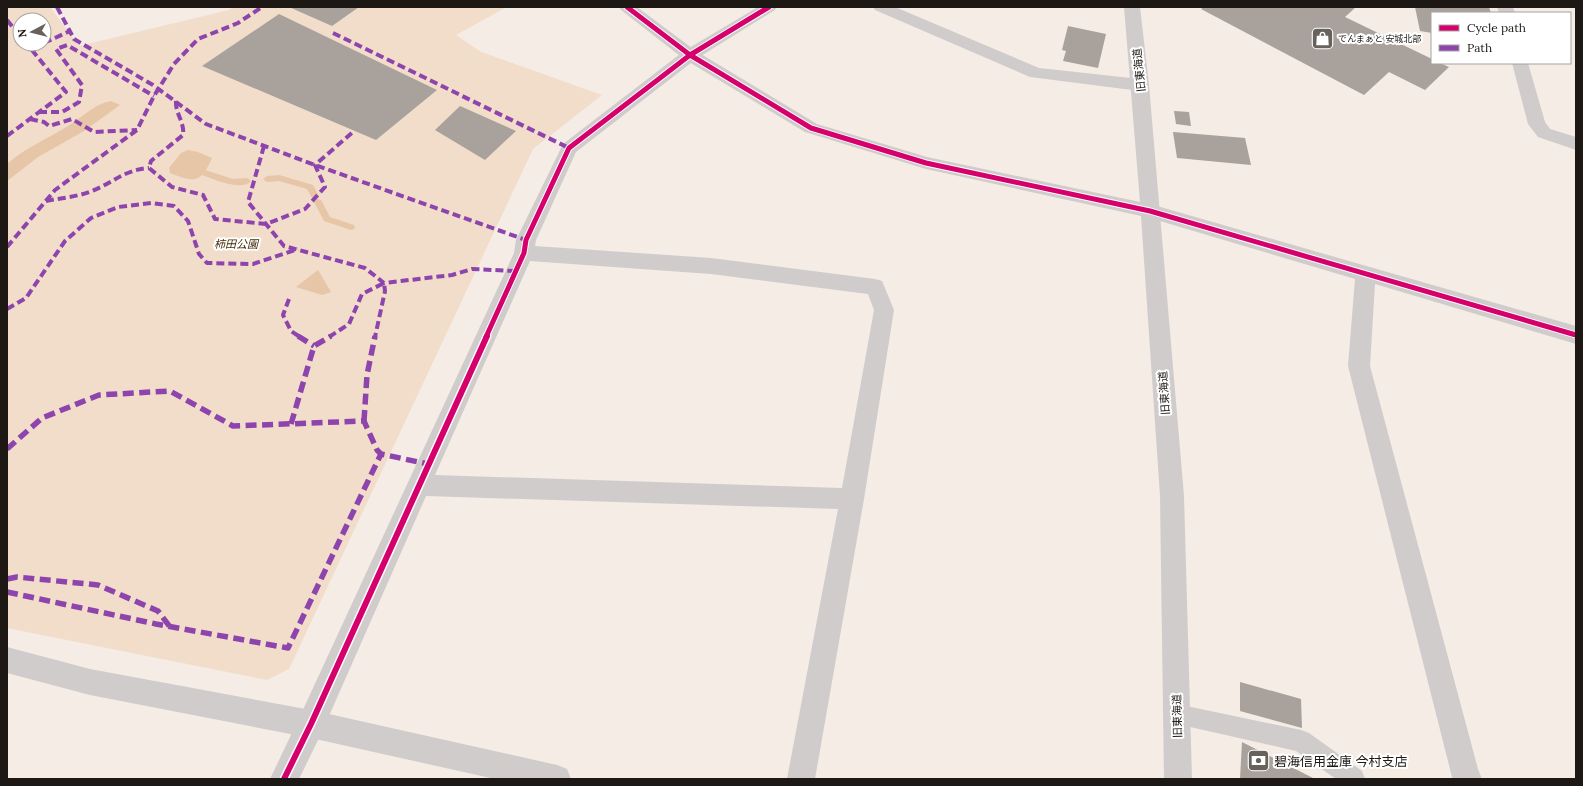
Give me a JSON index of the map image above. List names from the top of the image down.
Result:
{
  "streets": {
    "street": ["旧東海道"]
  },
  "parks": ["柿田公園"],
  "places": {
    "shop": ["でんまぁと 安城北部"],
    "bank": ["碧海信用金庫 今村支店"]
  },
  "legend": ["Cycle path", "Path"],
  "north": "left"
}
